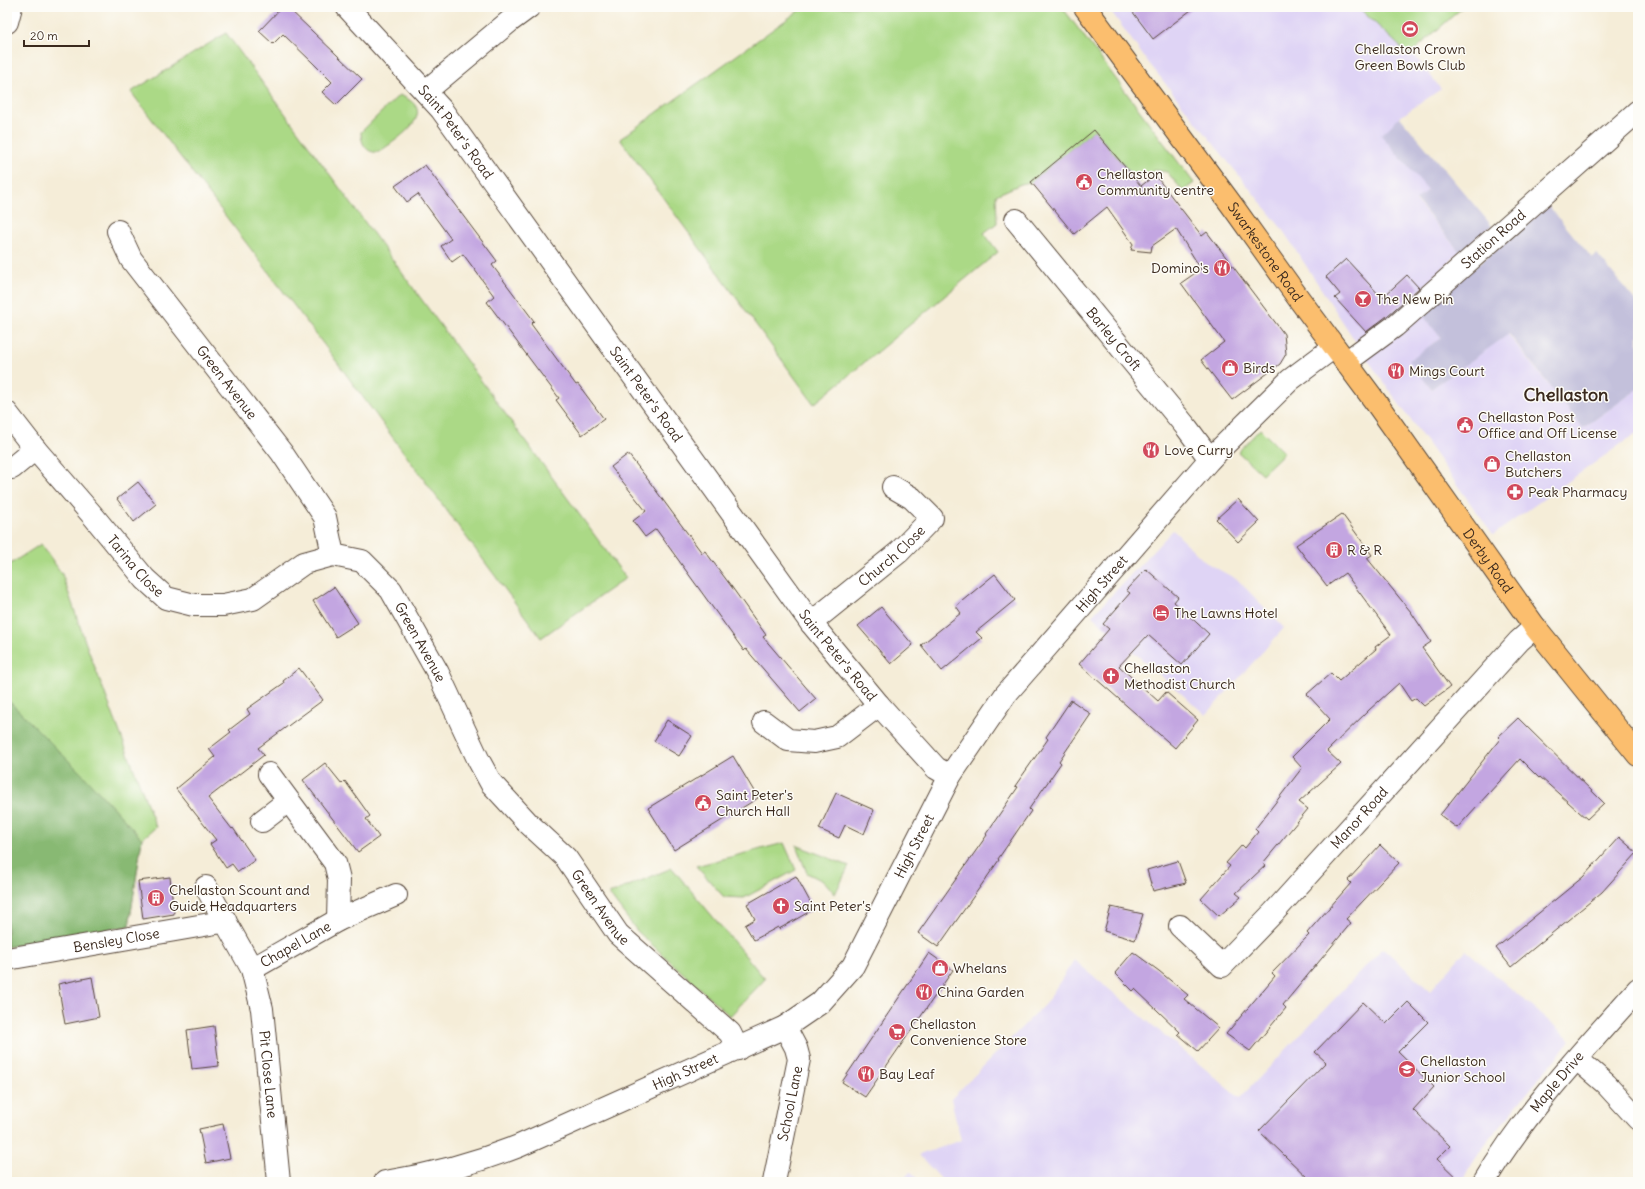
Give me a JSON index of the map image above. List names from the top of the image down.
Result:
{
  "streets": {
    "main road": ["Swarkestone Road", "Derby Road"],
    "street": [
      "Saint Peter's Road",
      "Station Road",
      "Barley Croft",
      "Green Avenue",
      "Church Close",
      "Tarina Close",
      "High Street",
      "Manor Road",
      "Bensley Close",
      "Chapel Lane",
      "Pit Close Lane",
      "Maple Drive",
      "School Lane"
    ]
  },
  "crossings": [
    ["Saint Peter's Road", "Church Close"],
    ["Saint Peter's Road", "High Street"],
    ["Station Road", "Swarkestone Road"],
    ["Station Road", "Derby Road"],
    ["Station Road", "High Street"],
    ["Swarkestone Road", "Derby Road"],
    ["Swarkestone Road", "High Street"],
    ["Barley Croft", "High Street"],
    ["Green Avenue", "Tarina Close"],
    ["Green Avenue", "High Street"],
    ["Derby Road", "High Street"],
    ["Derby Road", "Manor Road"],
    ["High Street", "School Lane"],
    ["Bensley Close", "Pit Close Lane"],
    ["Chapel Lane", "Pit Close Lane"]
  ],
  "districts": ["Chellaston"],
  "places": {
    "sports": ["Chellaston Crown Green Bowls Club"],
    "public building": ["Chellaston Community centre", "Chellaston Post Office and Off License", "Saint Peter's Church Hall"],
    "restaurant": [
      "Domino's",
      "Mings Court",
      "Love Curry",
      "China Garden",
      "Bay Leaf"
    ],
    "bar": ["The New Pin"],
    "shop": ["Birds", "Chellaston Butchers", "Whelans"],
    "pharmacy": ["Peak Pharmacy"],
    "building": ["R & R", "Chellaston Scount and Guide Headquarters"],
    "hotel": ["The Lawns Hotel"],
    "church": ["Chellaston Methodist Church", "Saint Peter's"],
    "supermarket": ["Chellaston Convenience Store"],
    "school or university": ["Chellaston Junior School"]
  },
  "scale_bar": "20 m"
}
